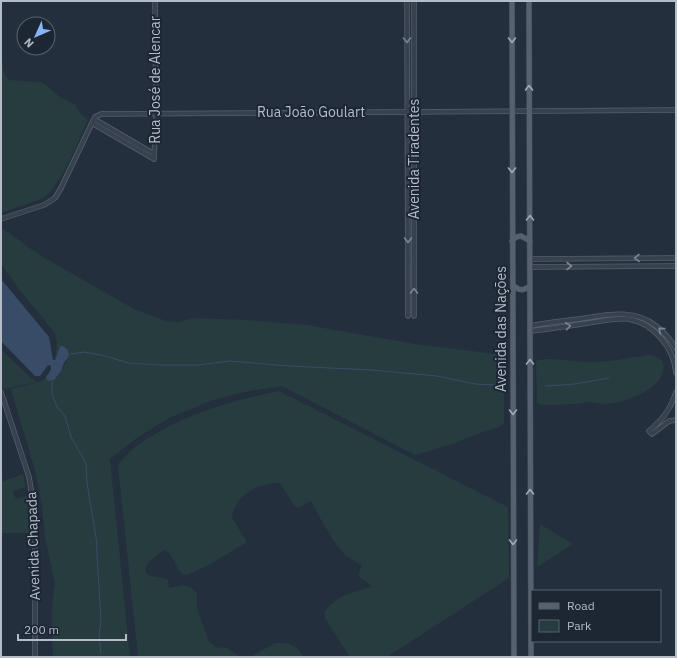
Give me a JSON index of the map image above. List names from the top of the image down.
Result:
{
  "streets": {
    "main road": ["Avenida das Nações"],
    "street": [
      "Rua José de Alencar",
      "Rua João Goulart",
      "Avenida Tiradentes",
      "Avenida Chapada"
    ]
  },
  "crossings": [
    ["Rua José de Alencar", "Rua João Goulart"],
    ["Rua João Goulart", "Avenida Tiradentes"],
    ["Rua João Goulart", "Avenida das Nações"]
  ],
  "legend": ["Road", "Park"],
  "scale_bar": "200 m",
  "north": "bottom left"
}
